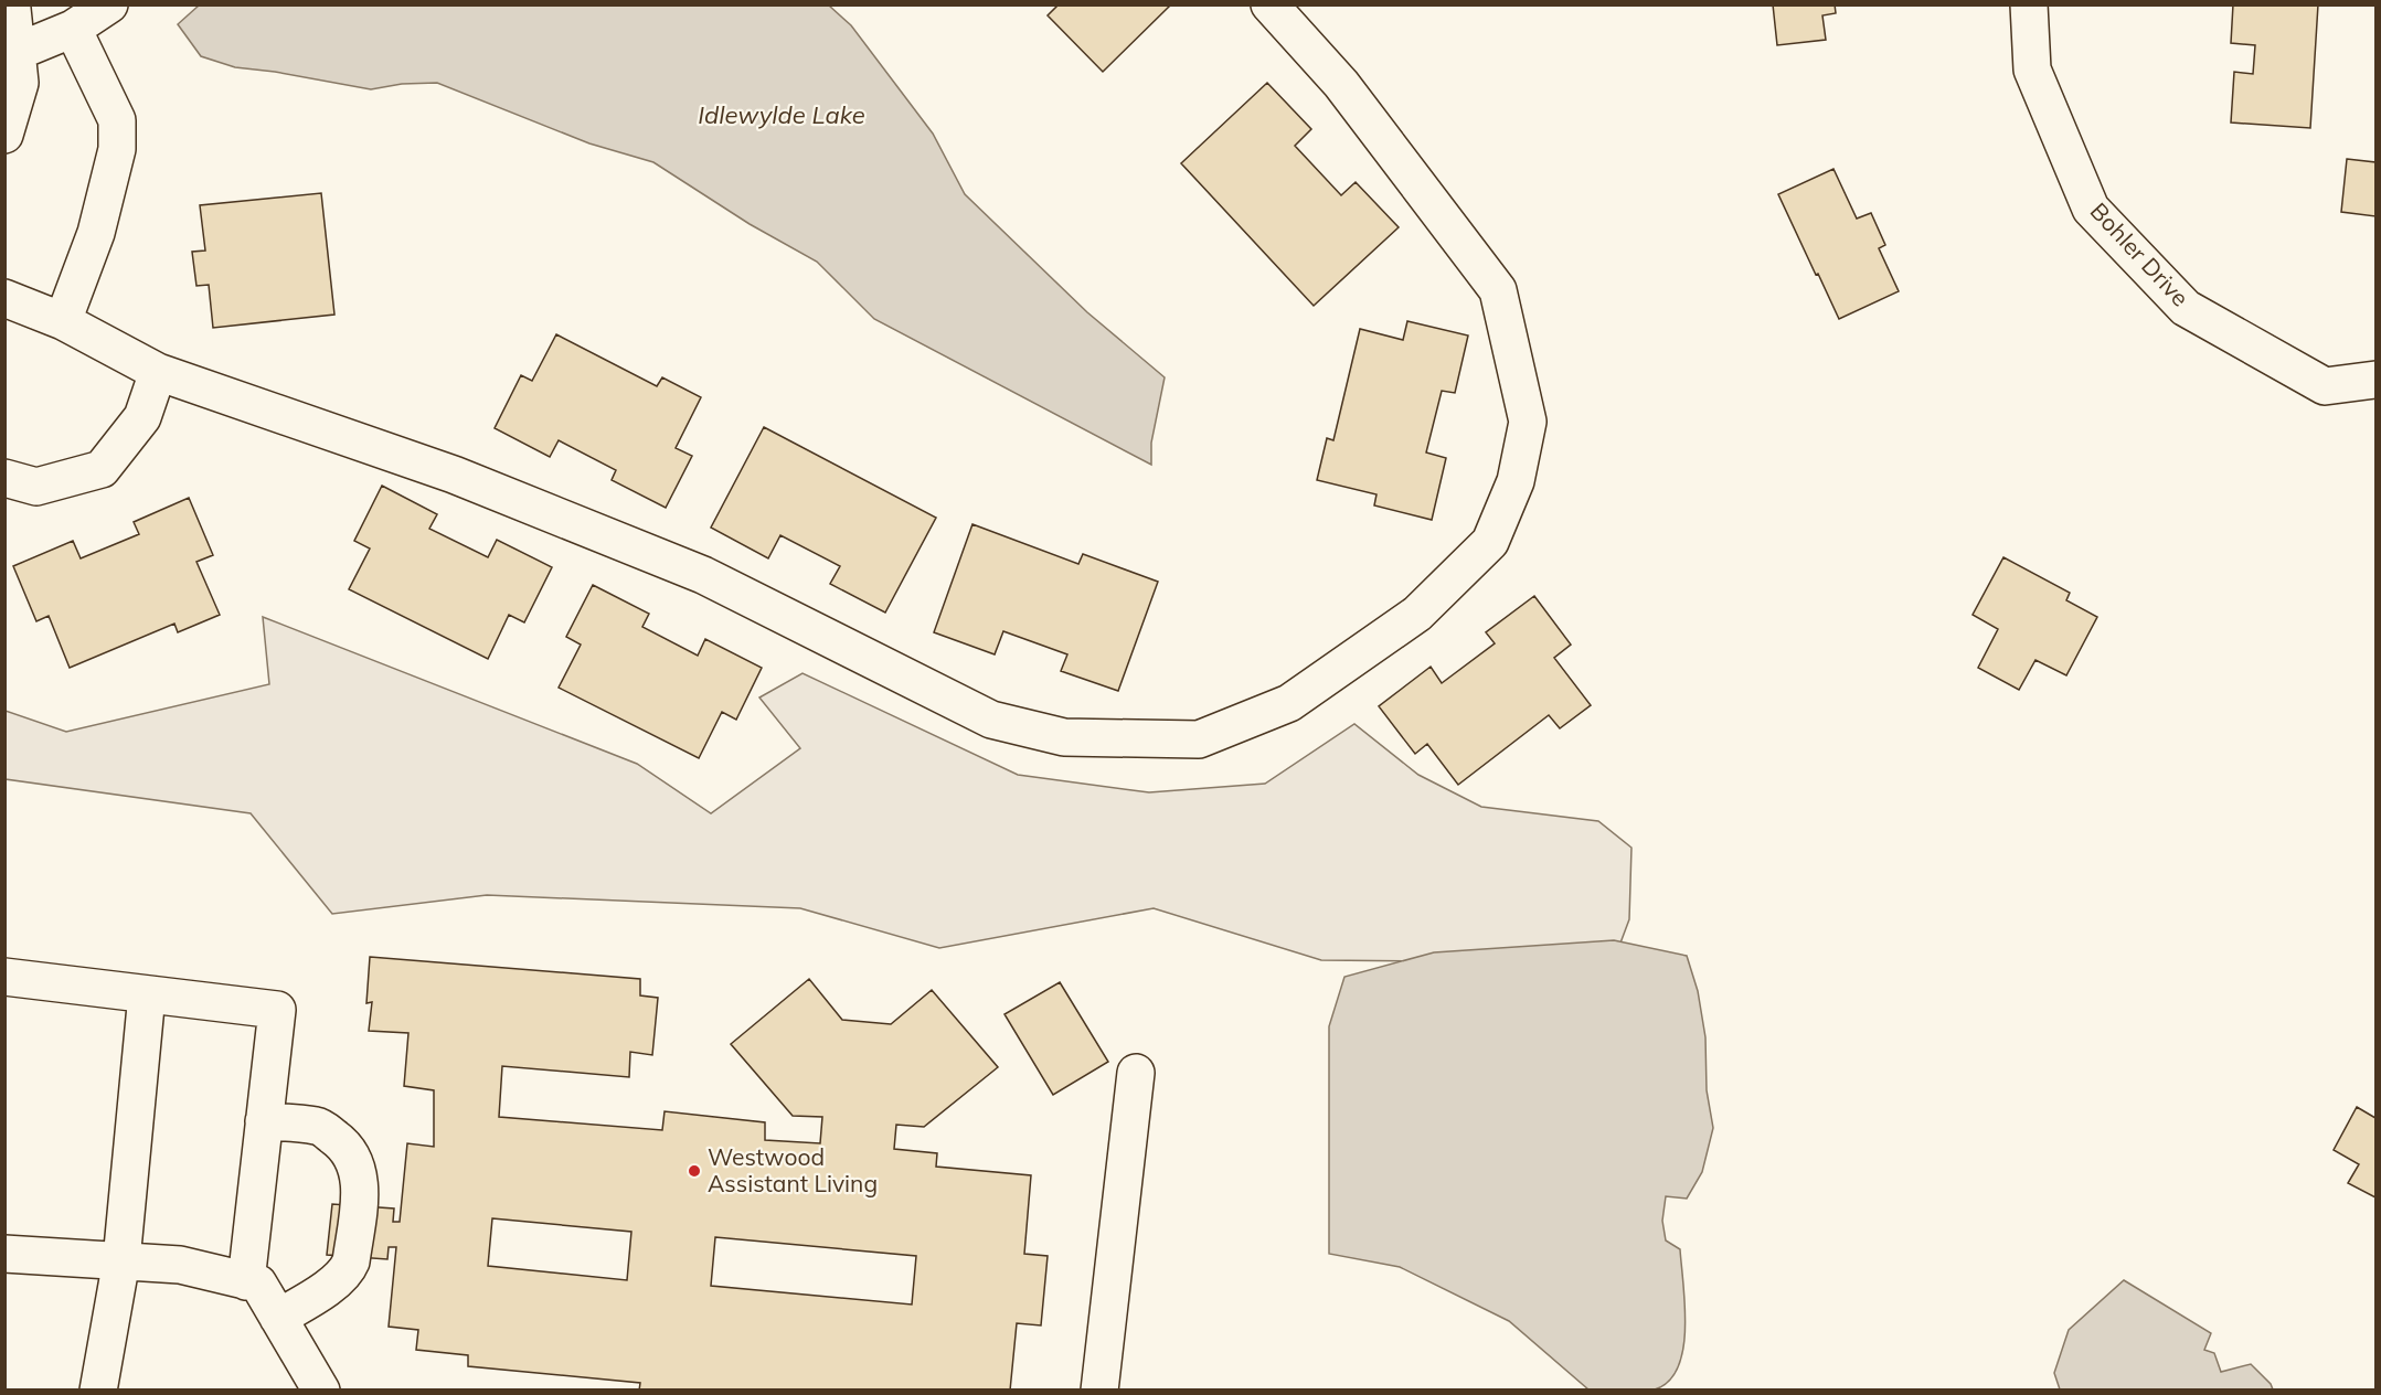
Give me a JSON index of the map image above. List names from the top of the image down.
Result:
{
  "streets": {
    "street": ["Bohler Drive"]
  },
  "water": ["Idlewylde Lake"],
  "places": ["Westwood Assistant Living"]
}
